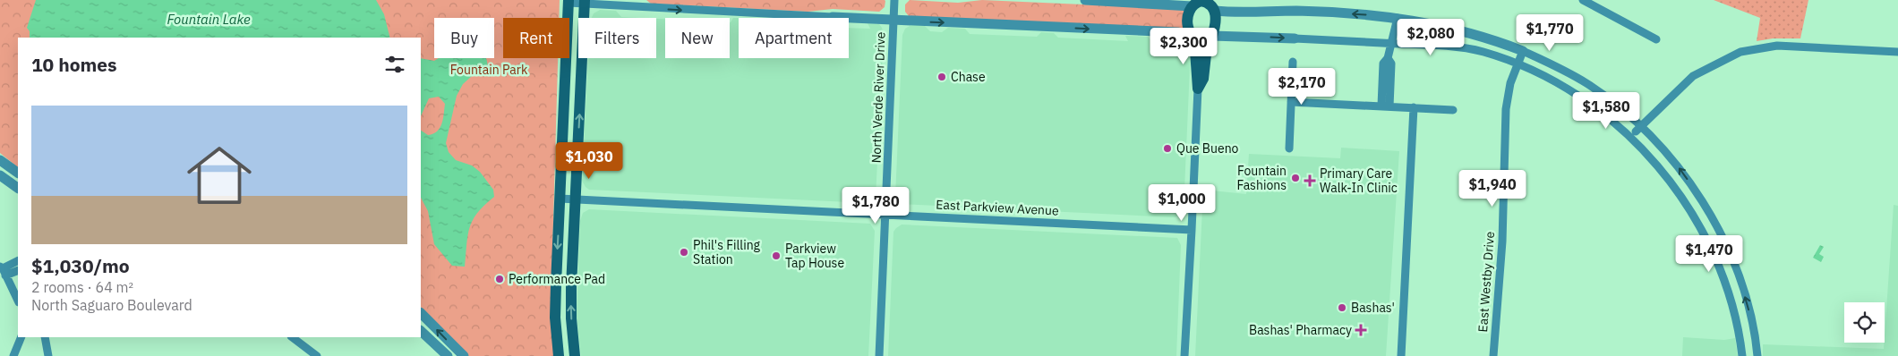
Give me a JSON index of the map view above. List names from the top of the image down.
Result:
{
  "streets": {
    "street": ["North Verde River Drive", "East Parkview Avenue", "East Westby Drive"]
  },
  "crossings": [
    ["North Verde River Drive", "East Parkview Avenue"]
  ],
  "water": ["Fountain Lake"],
  "parks": ["Fountain Park"],
  "places": {
    "other": [
      "Chase",
      "Que Bueno",
      "Fountain Fashions",
      "Phil's Filling Station",
      "Parkview Tap House",
      "Performance Pad",
      "Bashas'"
    ],
    "health": ["Primary Care Walk-In Clinic", "Bashas' Pharmacy"]
  },
  "page": {
    "price": [
      "$1,770",
      "$2,080",
      "$2,300",
      "$2,170",
      "$1,580",
      "$1,030",
      "$1,940",
      "$1,000",
      "$1,780",
      "$1,470"
    ],
    "chip": [
      "Buy",
      "Rent",
      "Filters",
      "New",
      "Apartment"
    ],
    "heading": "10 homes",
    "list": [
      {
        "name": "$1,030/mo",
        "note": "2 rooms · 64 m² · North Saguaro Boulevard"
      }
    ]
  }
}
